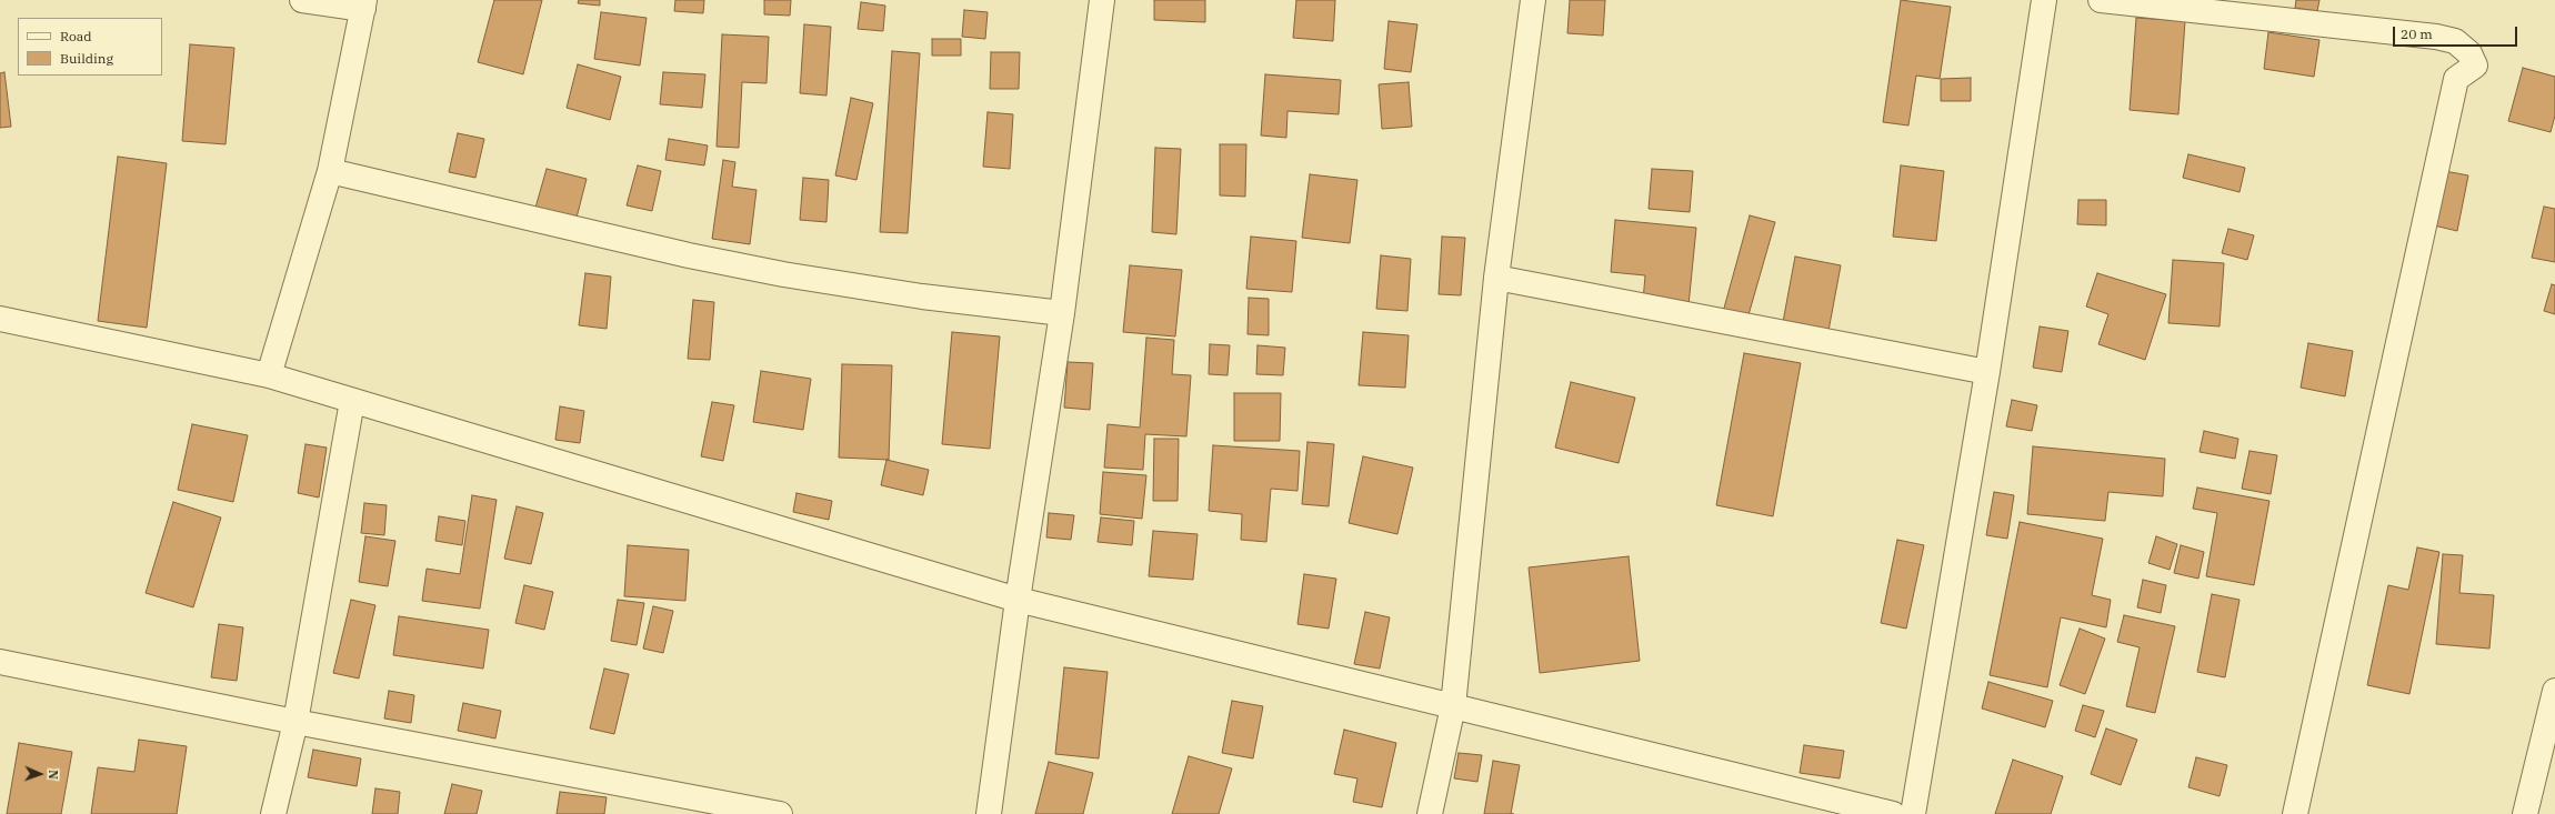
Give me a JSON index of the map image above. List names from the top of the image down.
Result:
{
  "legend": ["Road", "Building"],
  "scale_bar": "20 m",
  "north": "right"
}
